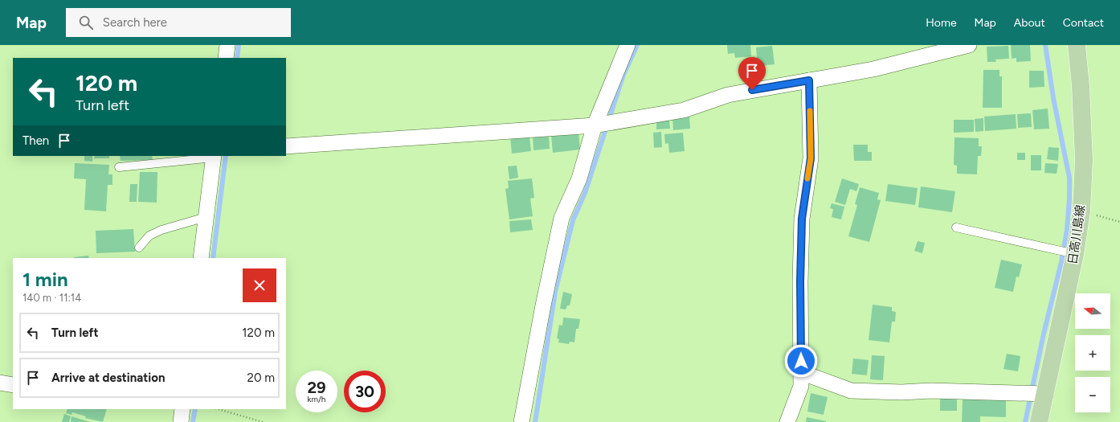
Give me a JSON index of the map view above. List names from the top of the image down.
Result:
{
  "streets": {
    "main road": ["日高川島線"]
  },
  "north": "left",
  "page": {
    "header": "Map",
    "search": "Search here",
    "nav": [
      "Home",
      "Map",
      "About",
      "Contact"
    ],
    "turn": ["120 m", "Turn left"],
    "then": "Then",
    "heading": ["1 min", "140 m · 11:14"],
    "map_buttons": ["+", "−"],
    "list": [
      {
        "name": "Turn left",
        "value": "120 m"
      },
      {
        "name": "Arrive at destination",
        "value": "20 m"
      }
    ],
    "speed": "29 km/h",
    "limit": "30"
  }
}
